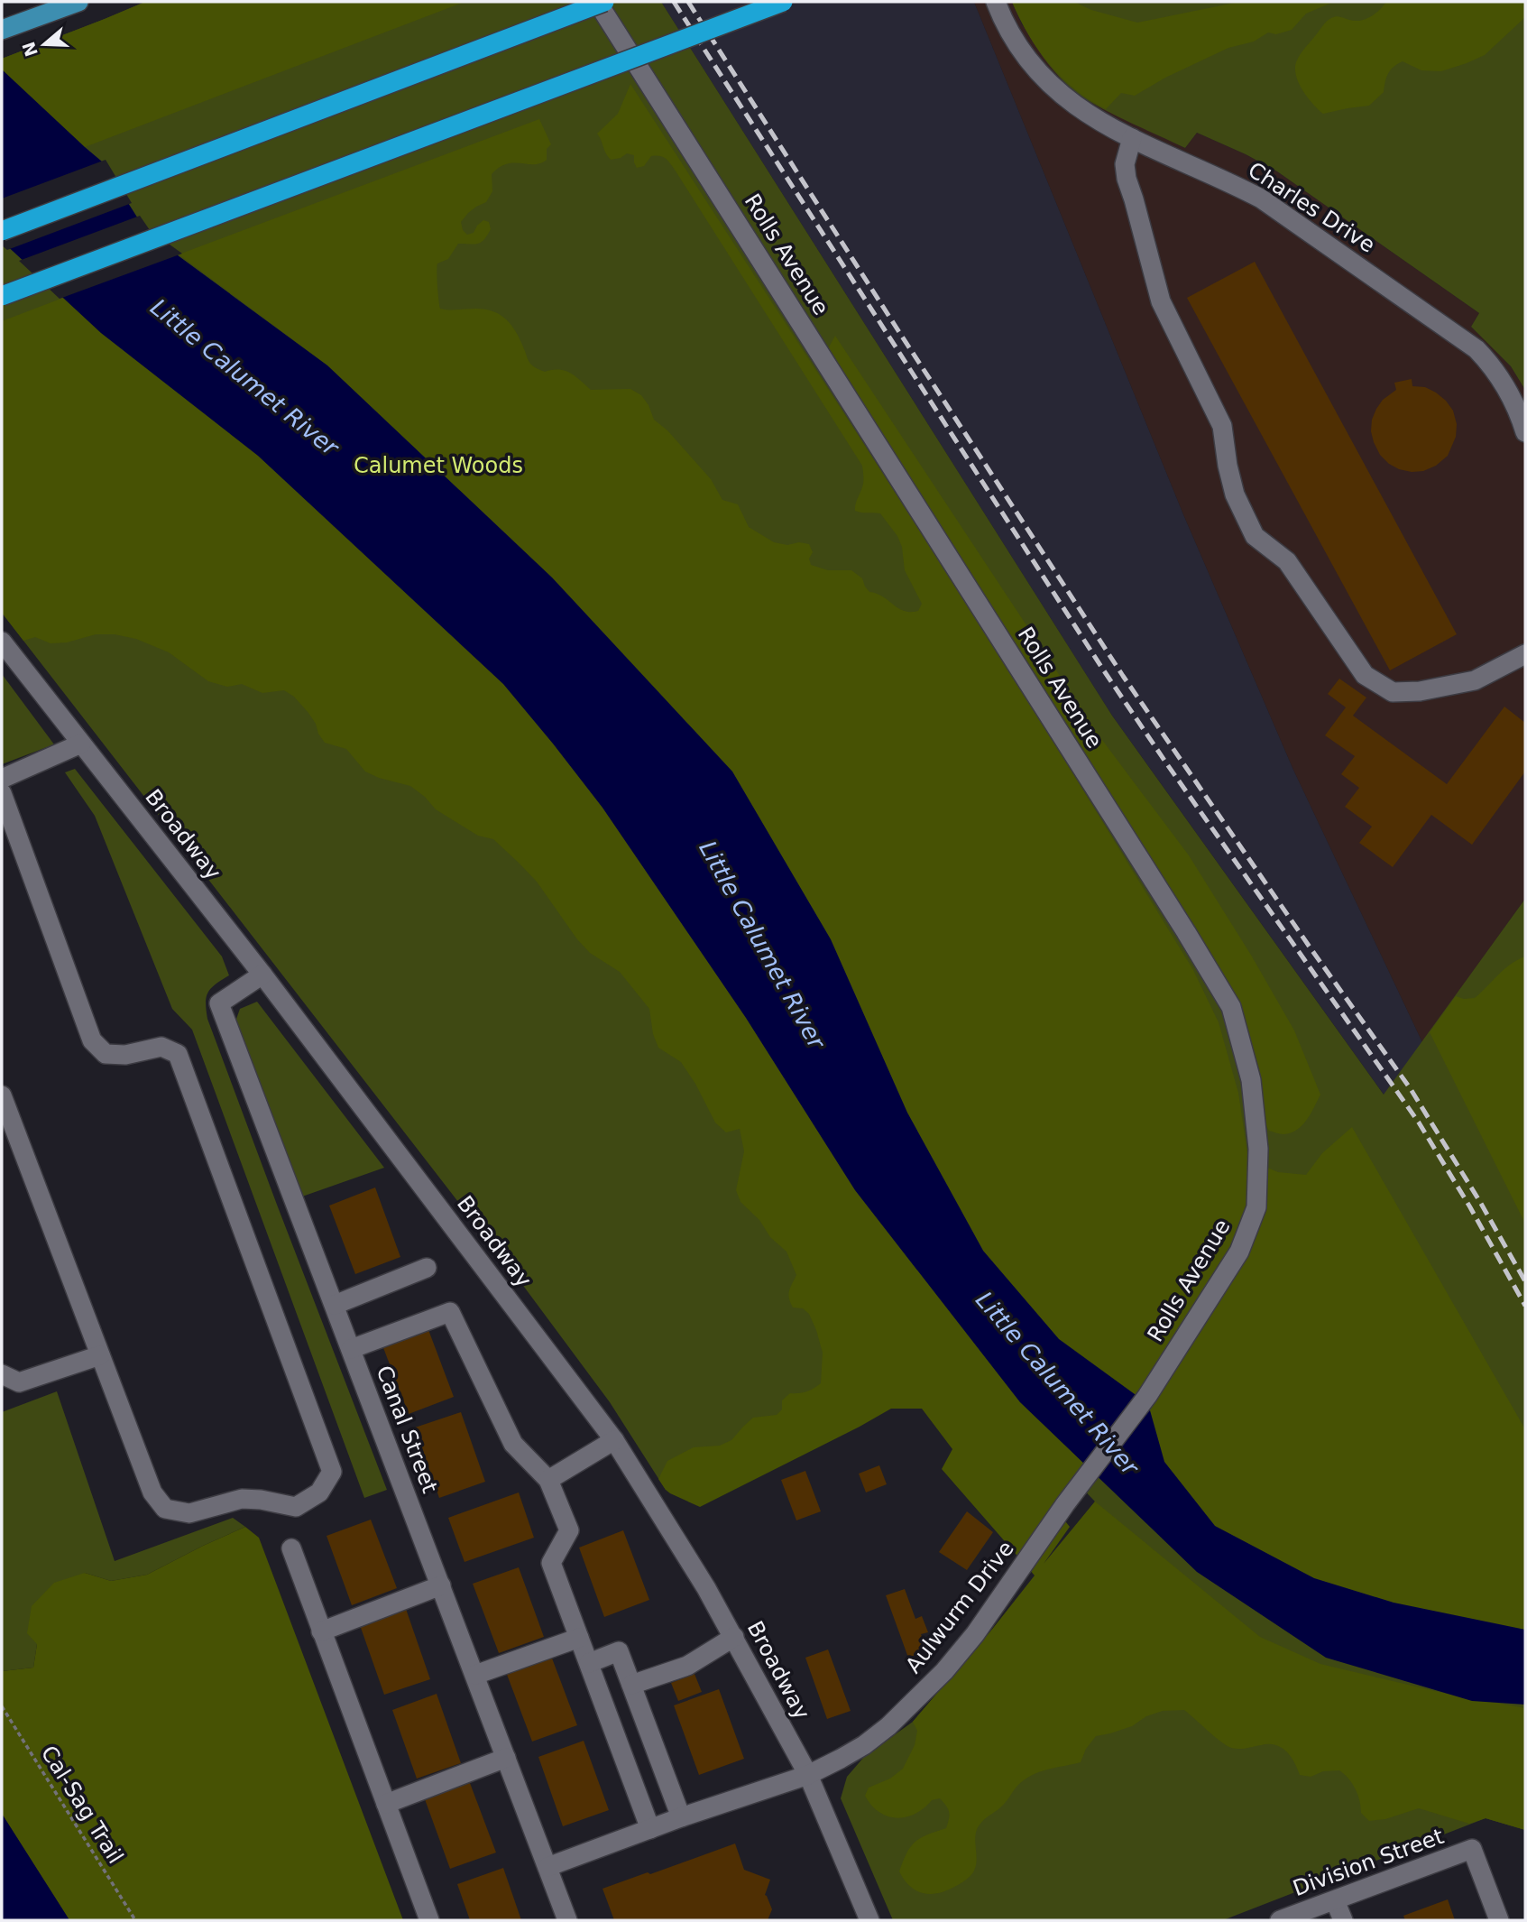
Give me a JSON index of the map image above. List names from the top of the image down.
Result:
{
  "streets": {
    "street": [
      "Charles Drive",
      "Rolls Avenue",
      "Broadway",
      "Canal Street",
      "Aulwurm Drive",
      "Division Street"
    ],
    "path": ["Cal-Sag Trail"]
  },
  "crossings": [
    ["Rolls Avenue", "Aulwurm Drive"],
    ["Broadway", "Canal Street"],
    ["Broadway", "Aulwurm Drive"],
    ["Canal Street", "Aulwurm Drive"]
  ],
  "water": ["Little Calumet River"],
  "parks": ["Calumet Woods"],
  "north": "left"
}
